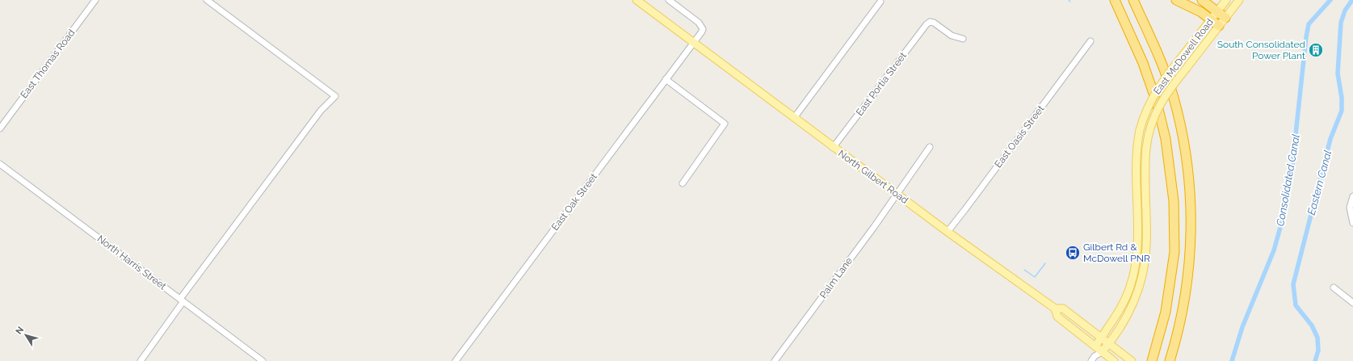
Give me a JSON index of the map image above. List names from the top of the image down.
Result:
{
  "streets": {
    "main road": ["East McDowell Road", "North Gilbert Road"],
    "street": [
      "East Thomas Road",
      "East Portia Street",
      "East Oasis Street",
      "East Oak Street",
      "North Harris Street",
      "Palm Lane"
    ]
  },
  "crossings": [
    ["East McDowell Road", "North Gilbert Road"],
    ["East Portia Street", "North Gilbert Road"],
    ["East Oasis Street", "North Gilbert Road"],
    ["North Gilbert Road", "East Oak Street"],
    ["North Gilbert Road", "Palm Lane"]
  ],
  "water": ["Consolidated Canal", "Eastern Canal"],
  "places": {
    "building": ["South Consolidated Power Plant"],
    "bus stop": ["Gilbert Rd & McDowell PNR"]
  },
  "north": "top left"
}
